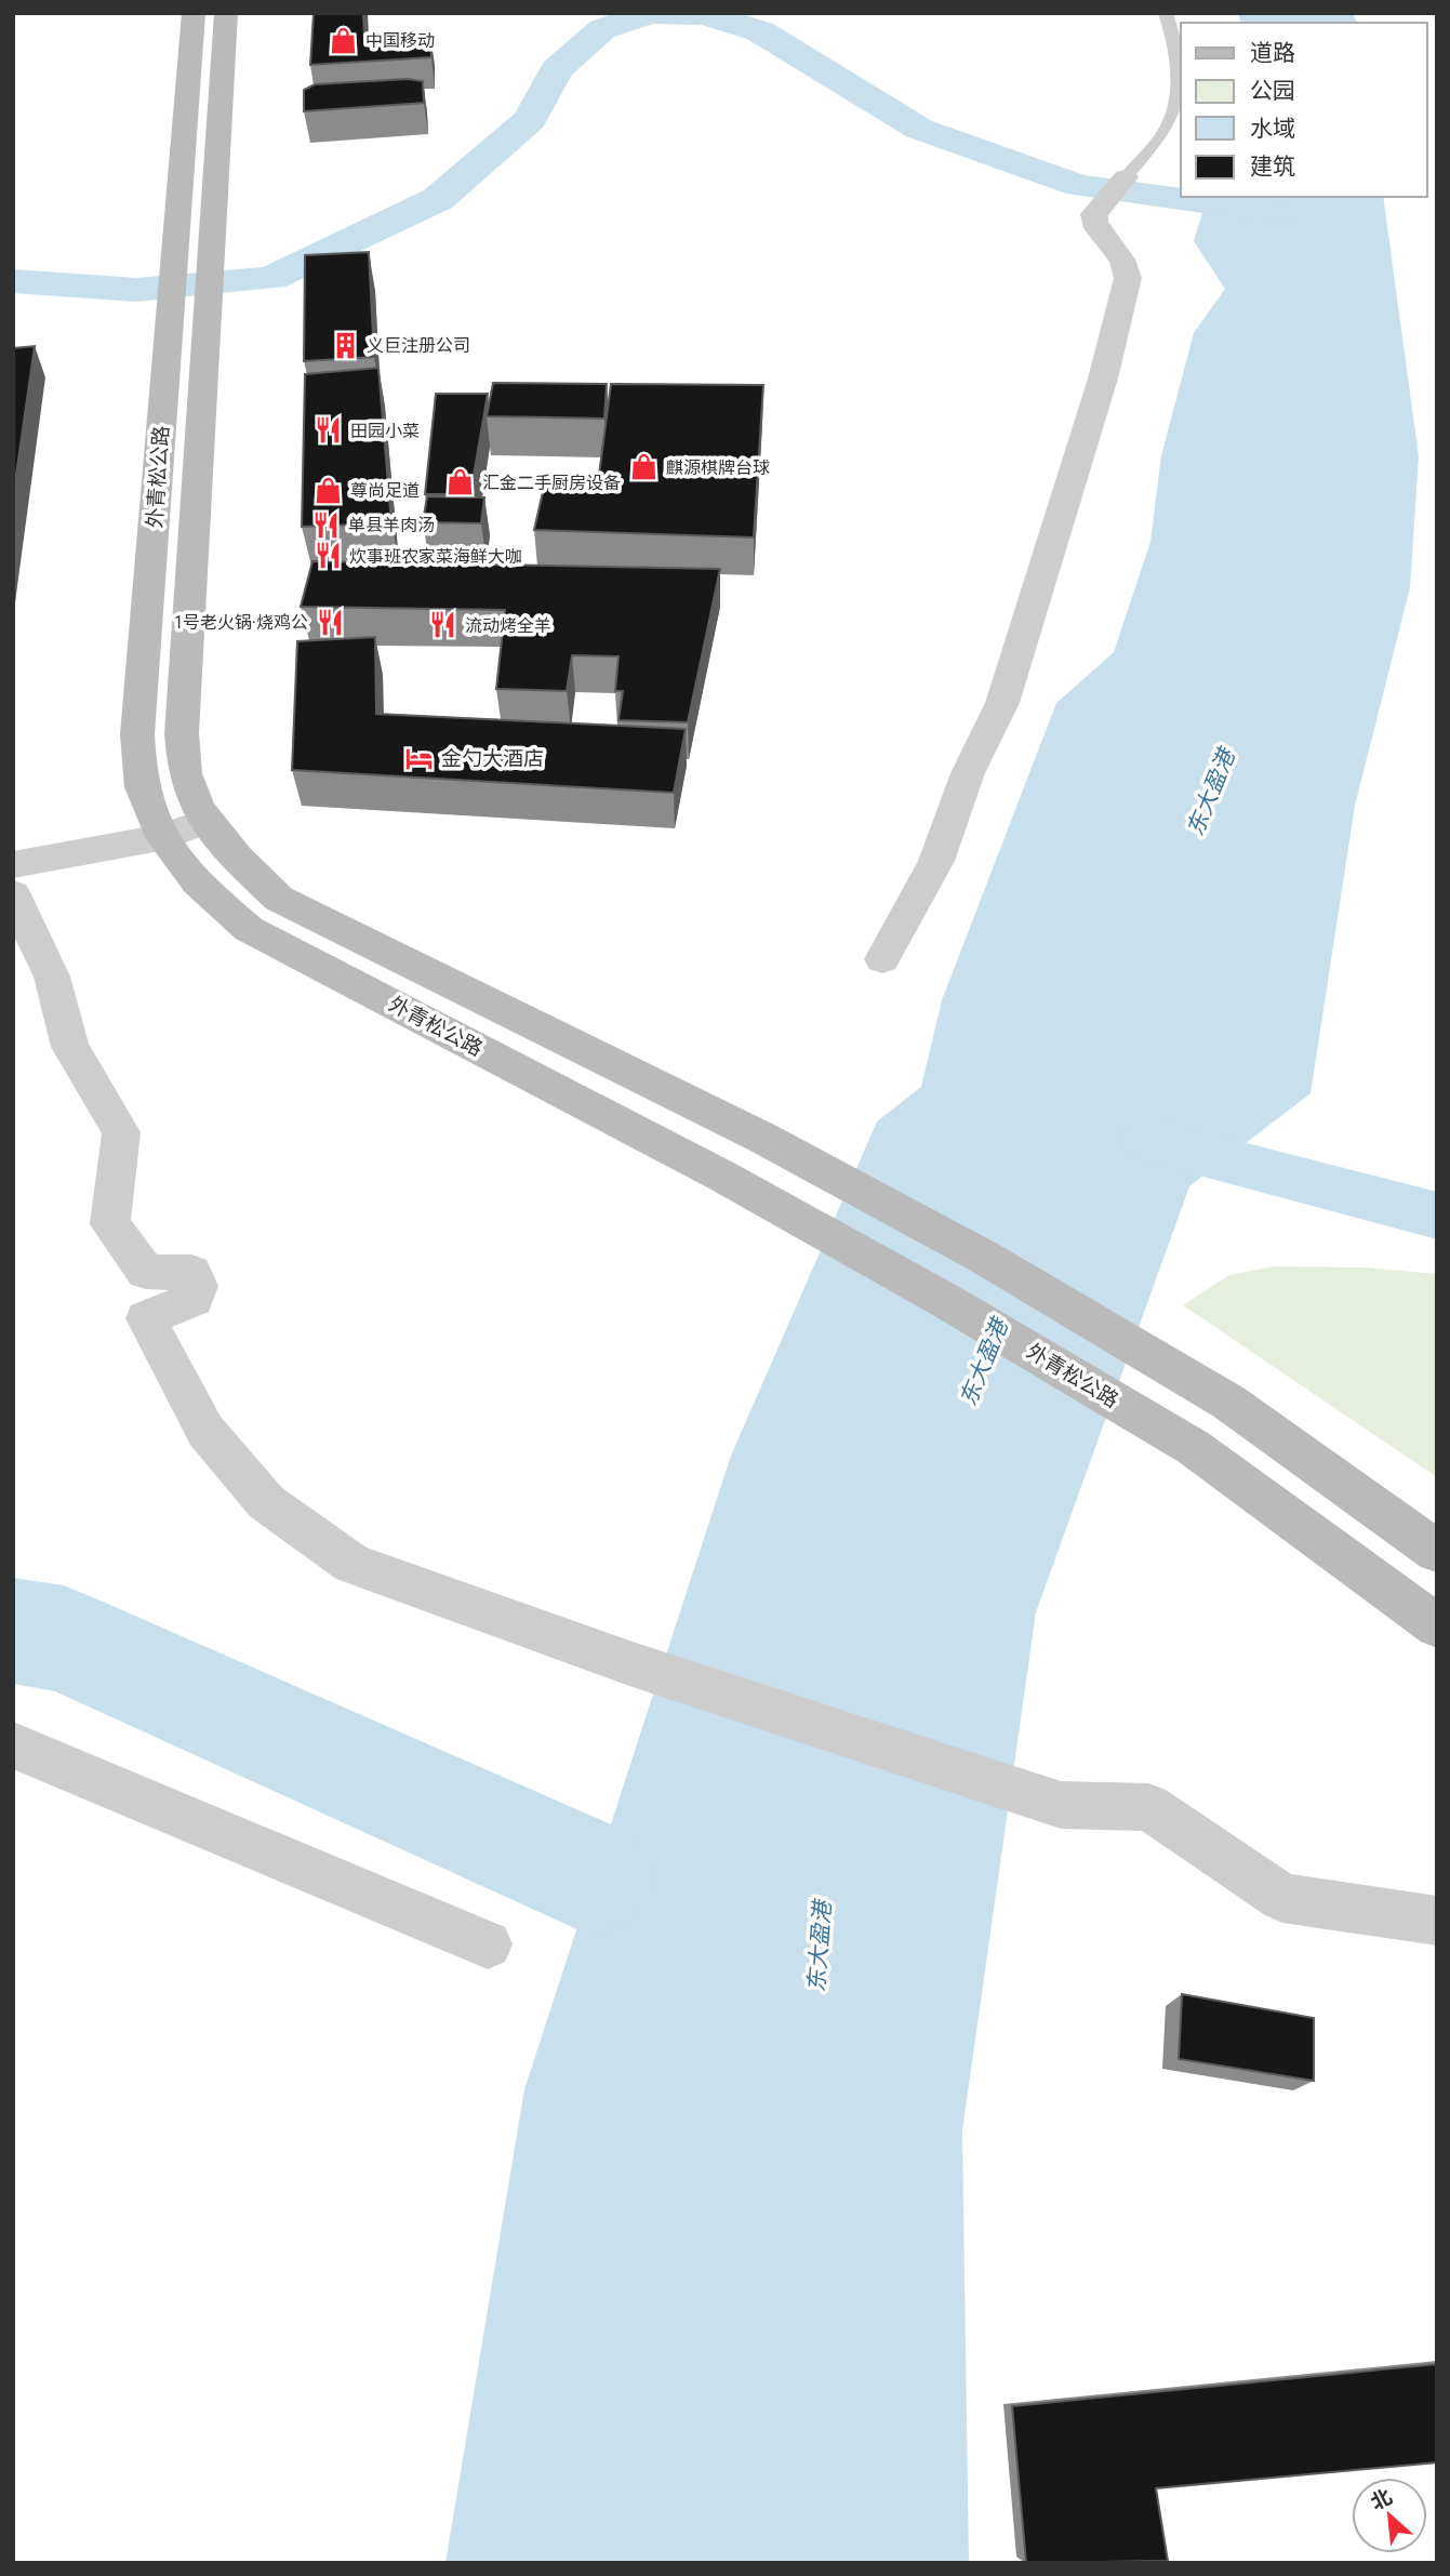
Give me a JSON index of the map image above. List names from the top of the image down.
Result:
{
  "streets": {
    "main road": ["外青松公路"]
  },
  "water": ["东大盈港"],
  "places": {
    "shop": [
      "中国移动",
      "麒源棋牌台球",
      "汇金二手厨房设备",
      "尊尚足道"
    ],
    "building": ["义巨注册公司"],
    "restaurant": [
      "田园小菜",
      "单县羊肉汤",
      "炊事班农家菜海鲜大咖",
      "1号老火锅·烧鸡公",
      "流动烤全羊"
    ],
    "hotel": ["金勺大酒店"]
  },
  "legend": [
    "道路",
    "公园",
    "水域",
    "建筑"
  ],
  "north": "top left"
}
